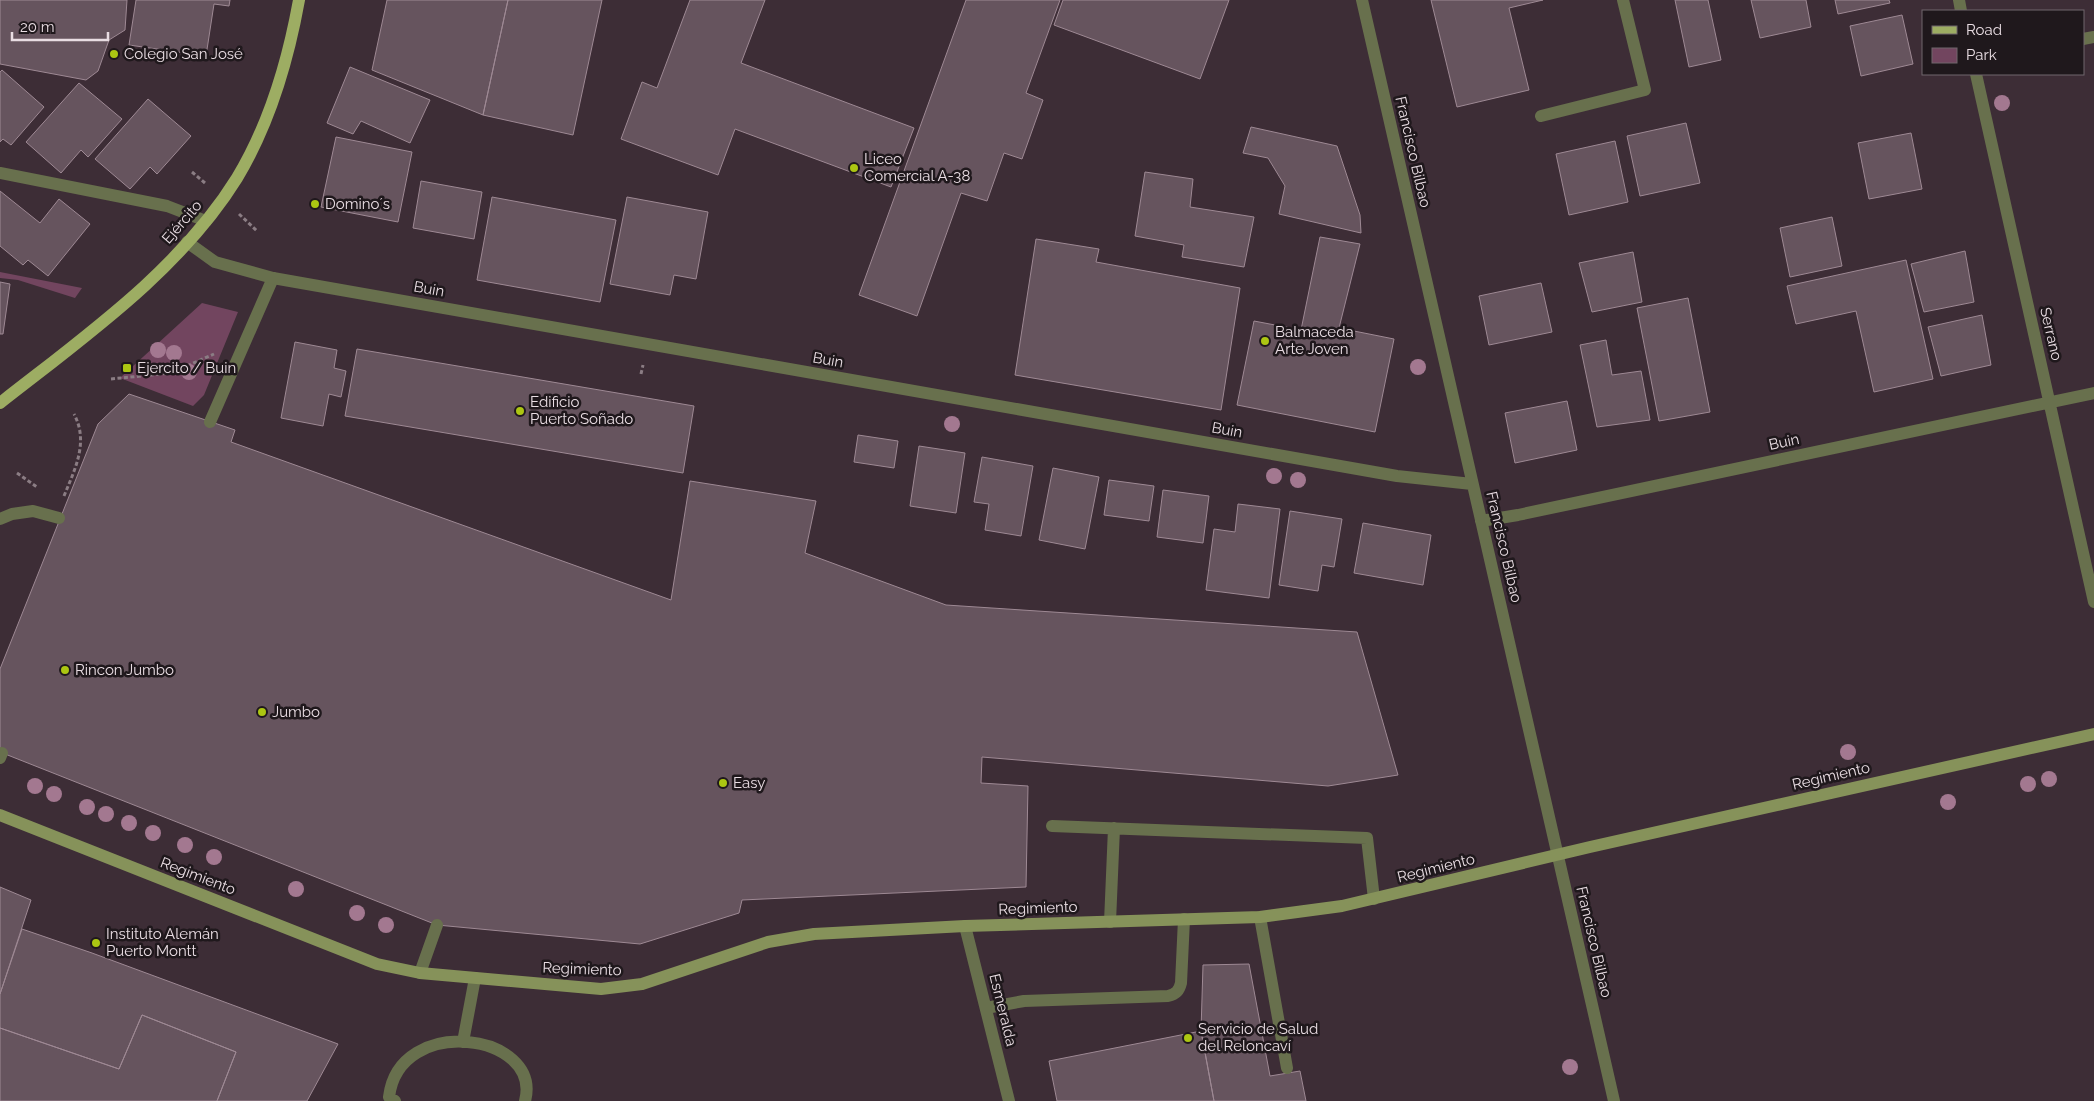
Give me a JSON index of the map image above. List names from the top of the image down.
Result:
{
  "streets": {
    "main road": ["Ejército", "Regimiento"],
    "street": [
      "Francisco Bilbao",
      "Buin",
      "Serrano",
      "Esmeralda"
    ]
  },
  "crossings": [
    ["Francisco Bilbao", "Buin"],
    ["Francisco Bilbao", "Regimiento"],
    ["Ejército", "Buin"],
    ["Buin", "Serrano"],
    ["Regimiento", "Esmeralda"]
  ],
  "places": {
    "other": [
      "Colegio San José",
      "Liceo Comercial A-38",
      "Domino´s",
      "Balmaceda Arte Joven",
      "Edificio Puerto Soñado",
      "Rincon Jumbo",
      "Jumbo",
      "Easy",
      "Instituto Alemán Puerto Montt",
      "Servicio de Salud del Reloncaví"
    ],
    "transit": ["Ejercito / Buin"]
  },
  "legend": ["Road", "Park"],
  "scale_bar": "20 m"
}
